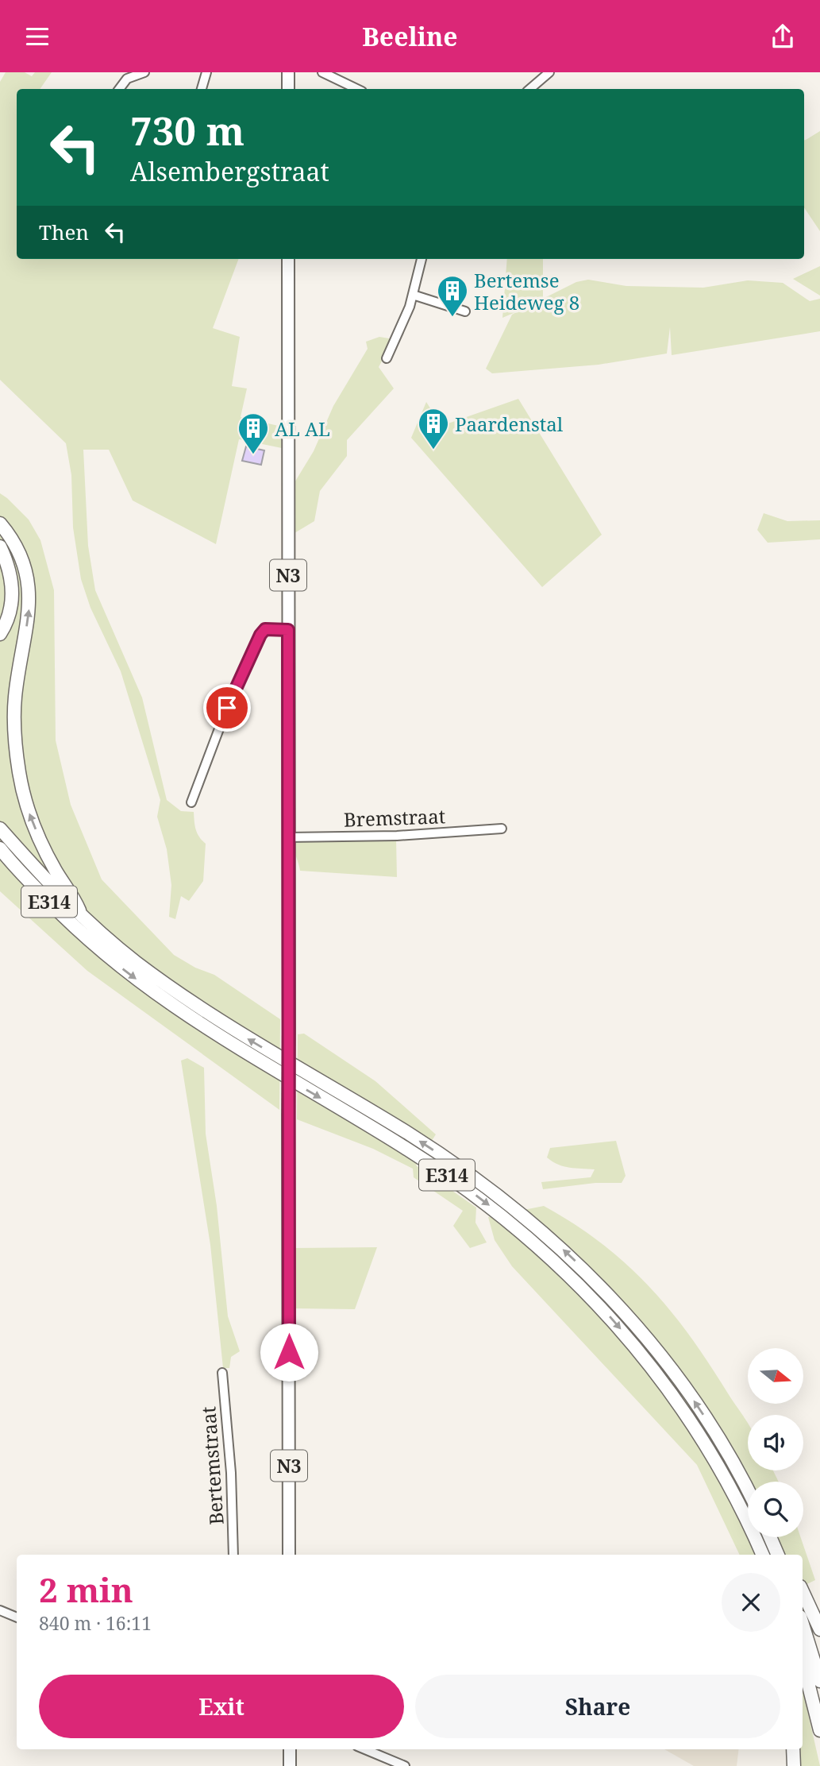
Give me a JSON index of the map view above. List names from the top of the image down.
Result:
{
  "streets": {
    "highway": ["E314"],
    "main road": ["N3"],
    "street": ["Bremstraat", "Bertemstraat"]
  },
  "crossings": [
    ["N3", "Bremstraat"]
  ],
  "places": {
    "building": ["Bertemse Heideweg 8", "Paardenstal", "AL AL"]
  },
  "north": "right",
  "page": {
    "header": "Beeline",
    "turn": ["730 m", "Alsembergstraat"],
    "then": "Then",
    "heading": ["2 min", "840 m · 16:11"],
    "buttons": ["Exit", "Share"]
  }
}
